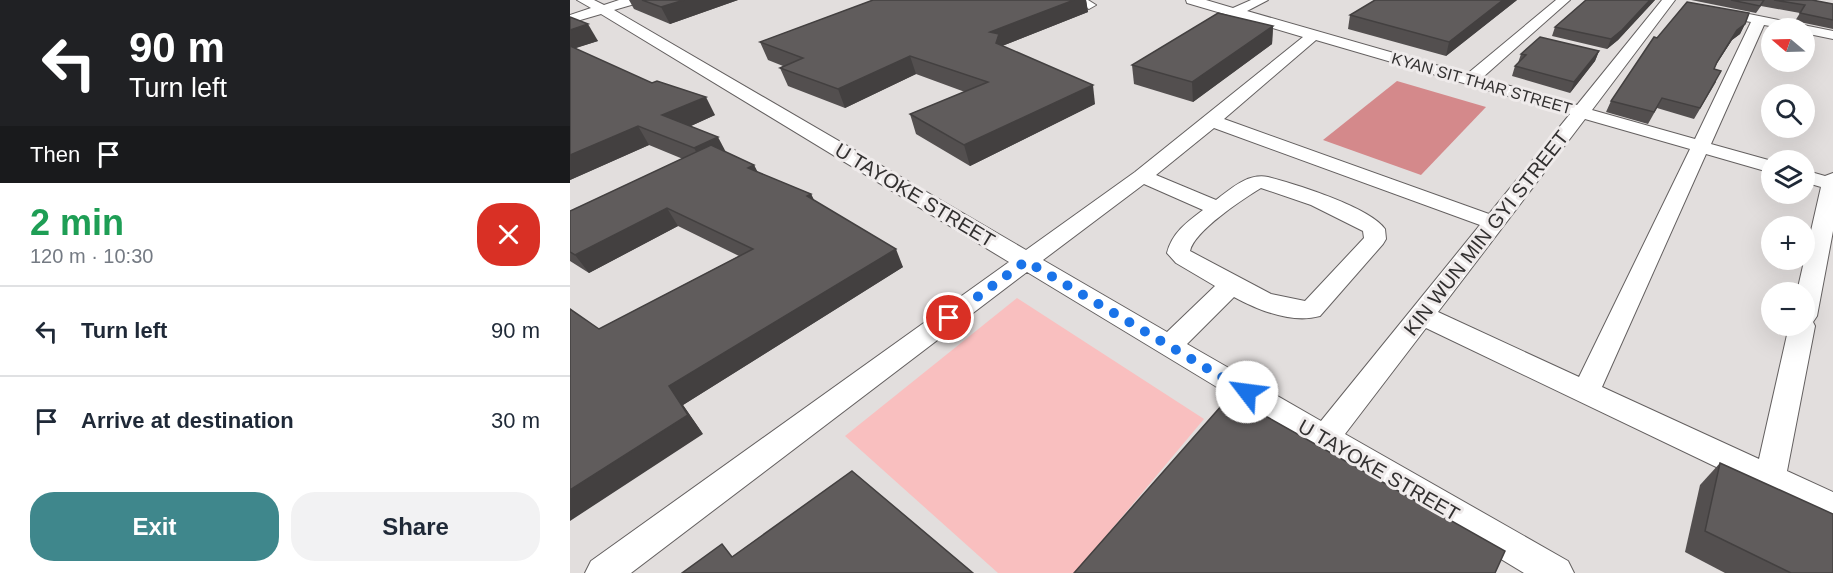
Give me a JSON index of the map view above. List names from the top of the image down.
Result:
{
  "streets": {
    "street": ["KYAN SIT THAR STREET", "U TAYOKE STREET", "KIN WUN MIN GYI STREET"]
  },
  "crossings": [
    ["KYAN SIT THAR STREET", "KIN WUN MIN GYI STREET"],
    ["U TAYOKE STREET", "KIN WUN MIN GYI STREET"]
  ],
  "north": "left",
  "page": {
    "turn": ["90 m", "Turn left"],
    "map_buttons": ["+", "−"],
    "then": "Then",
    "heading": ["2 min", "120 m · 10:30"],
    "list": [
      {
        "name": "Turn left",
        "value": "90 m"
      },
      {
        "name": "Arrive at destination",
        "value": "30 m"
      }
    ],
    "buttons": ["Exit", "Share"]
  }
}
